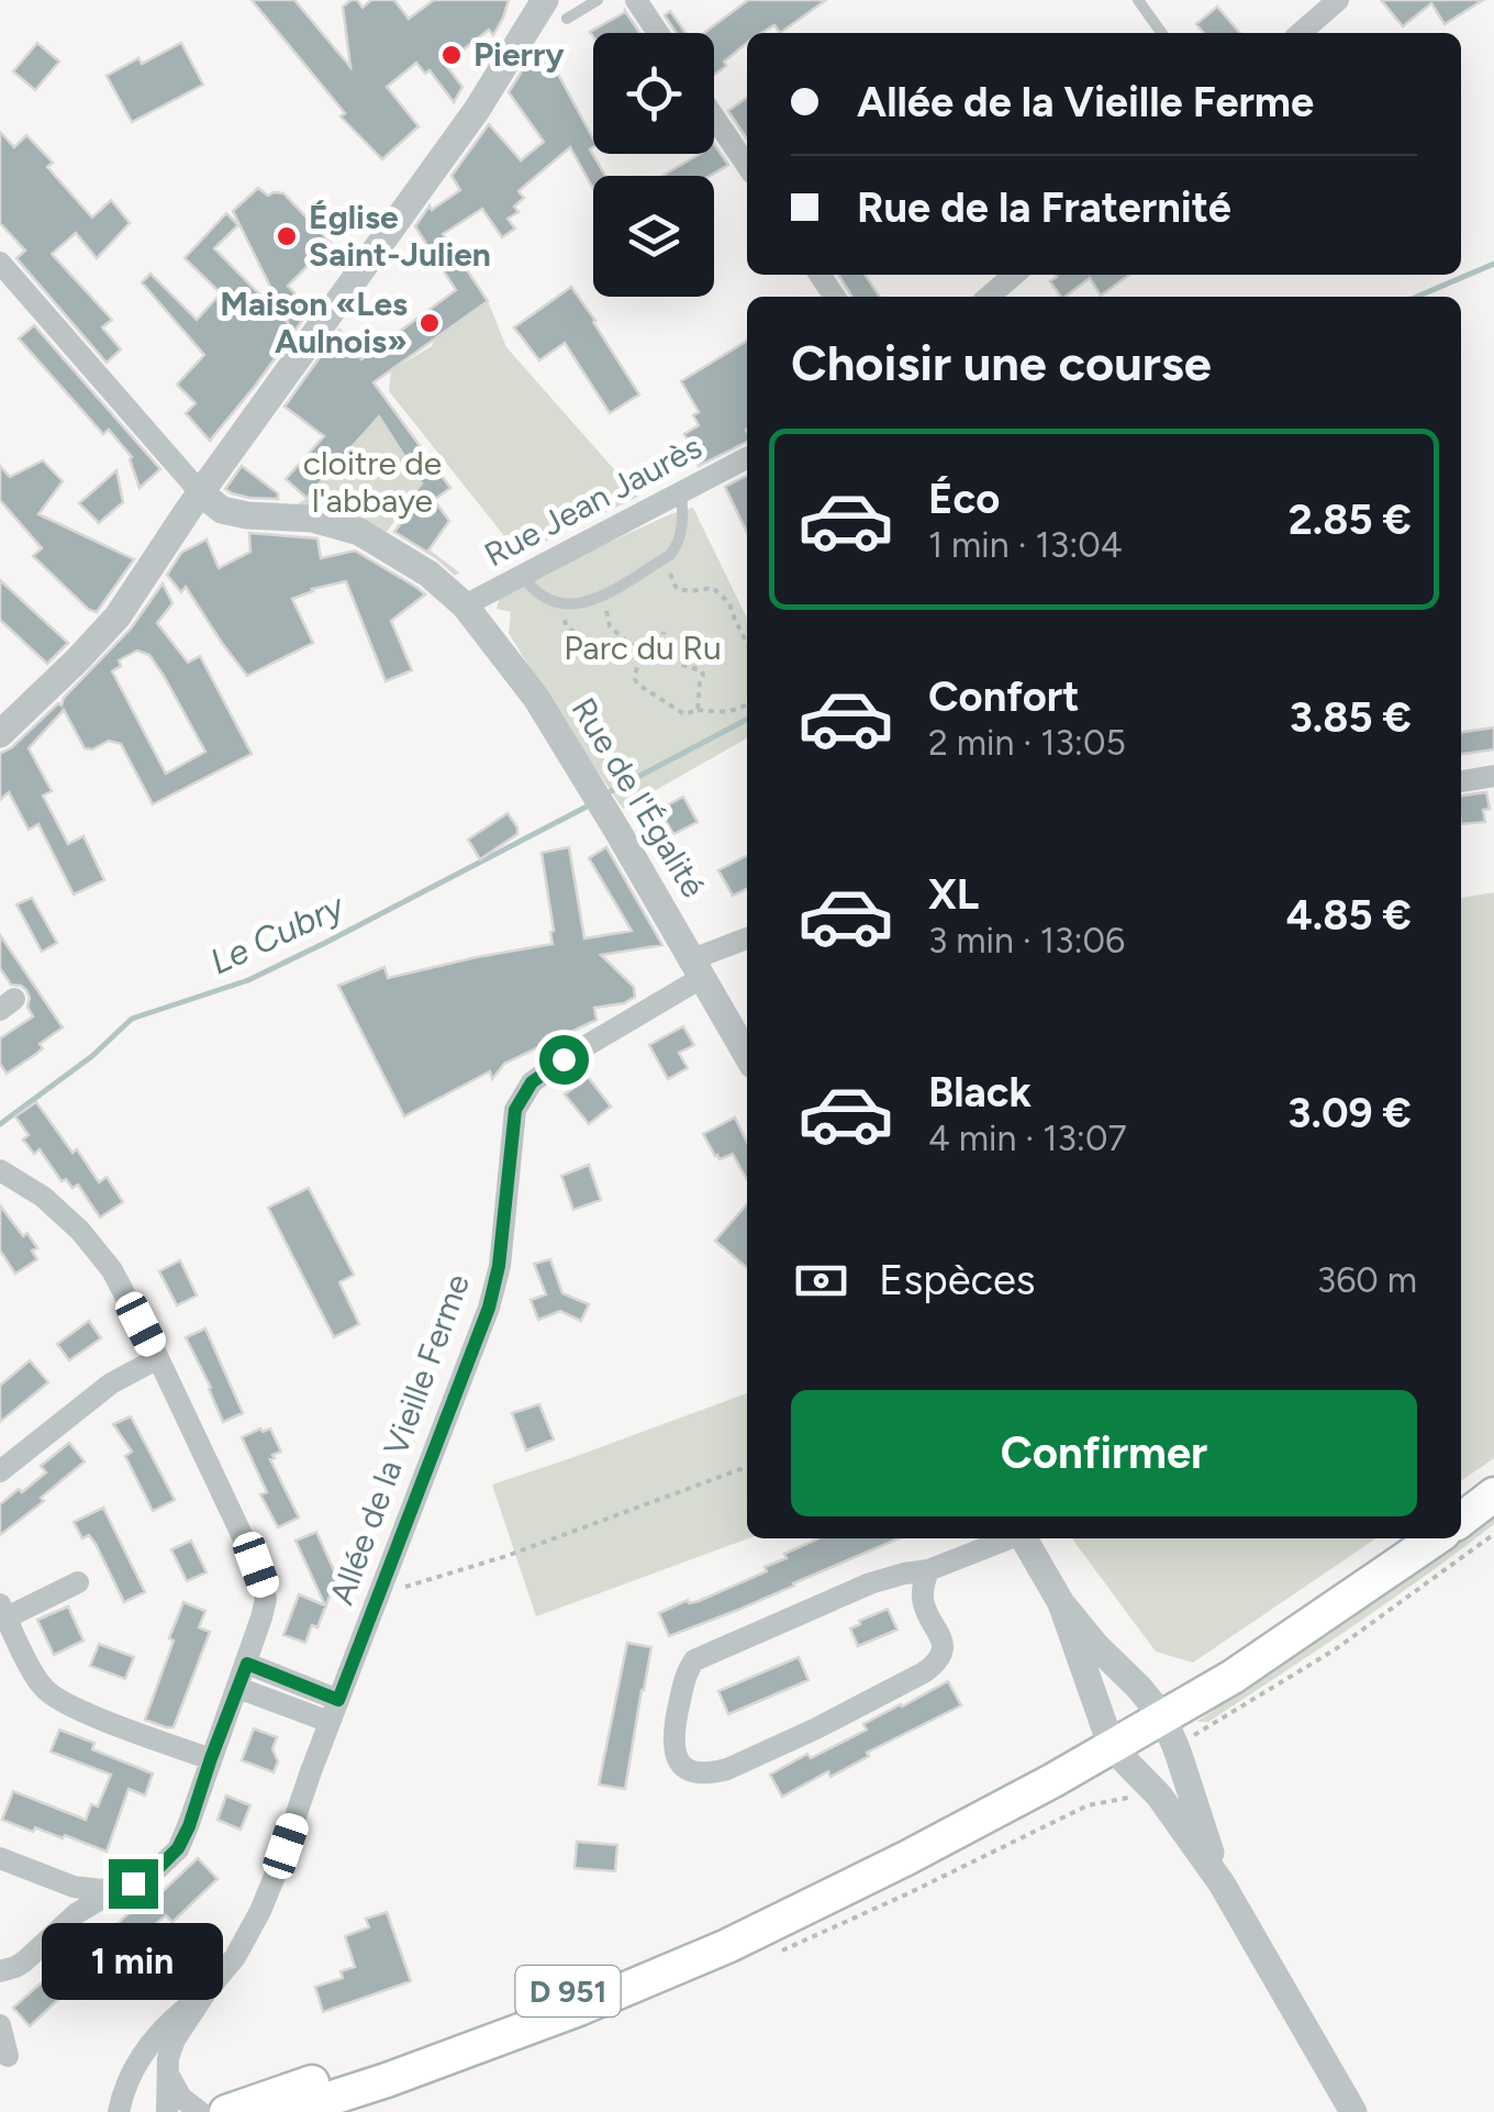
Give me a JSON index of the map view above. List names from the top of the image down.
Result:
{
  "streets": {
    "main road": ["D 951"],
    "street": ["Rue Jean Jaurès", "Rue de l'Égalité", "Allée de la Vieille Ferme"]
  },
  "crossings": [
    ["Rue Jean Jaurès", "Rue de l'Égalité"],
    ["Rue de l'Égalité", "Allée de la Vieille Ferme"]
  ],
  "water": ["Le Cubry"],
  "parks": ["cloitre de l'abbaye", "Parc du Ru"],
  "places": ["Pierry", "Église Saint-Julien", "Maison «Les Aulnois»"],
  "page": {
    "banner": ["Allée de la Vieille Ferme", "Rue de la Fraternité"],
    "heading": "Choisir une course",
    "list": [
      {
        "name": "Éco",
        "note": "1 min · 13:04",
        "value": "2.85 €"
      },
      {
        "name": "Confort",
        "note": "2 min · 13:05",
        "value": "3.85 €"
      },
      {
        "name": "XL",
        "note": "3 min · 13:06",
        "value": "4.85 €"
      },
      {
        "name": "Black",
        "note": "4 min · 13:07",
        "value": "3.09 €"
      }
    ],
    "pay": ["Espèces", "360 m"],
    "buttons": "Confirmer",
    "bubble": "1 min"
  }
}
